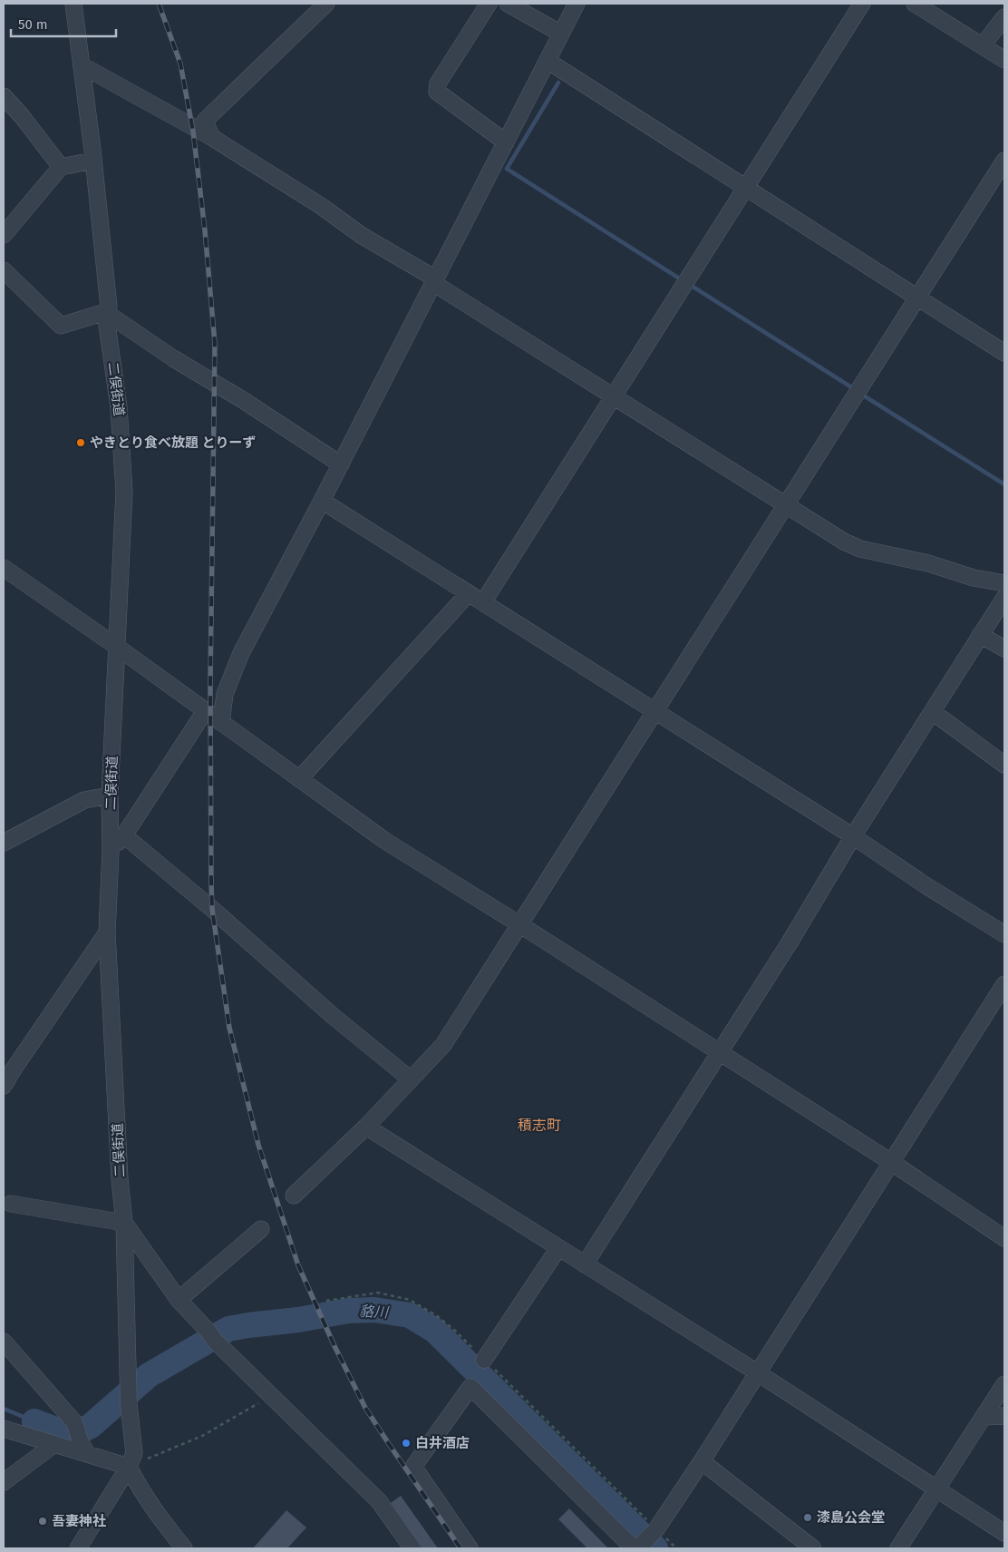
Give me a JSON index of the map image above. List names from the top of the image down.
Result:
{
  "streets": {
    "street": ["二俣街道"]
  },
  "districts": ["積志町"],
  "water": ["貉川"],
  "places": [
    "やきとり食べ放題 とりーず",
    "白井酒店",
    "漆島公会堂",
    "吾妻神社"
  ],
  "scale_bar": "50 m"
}
